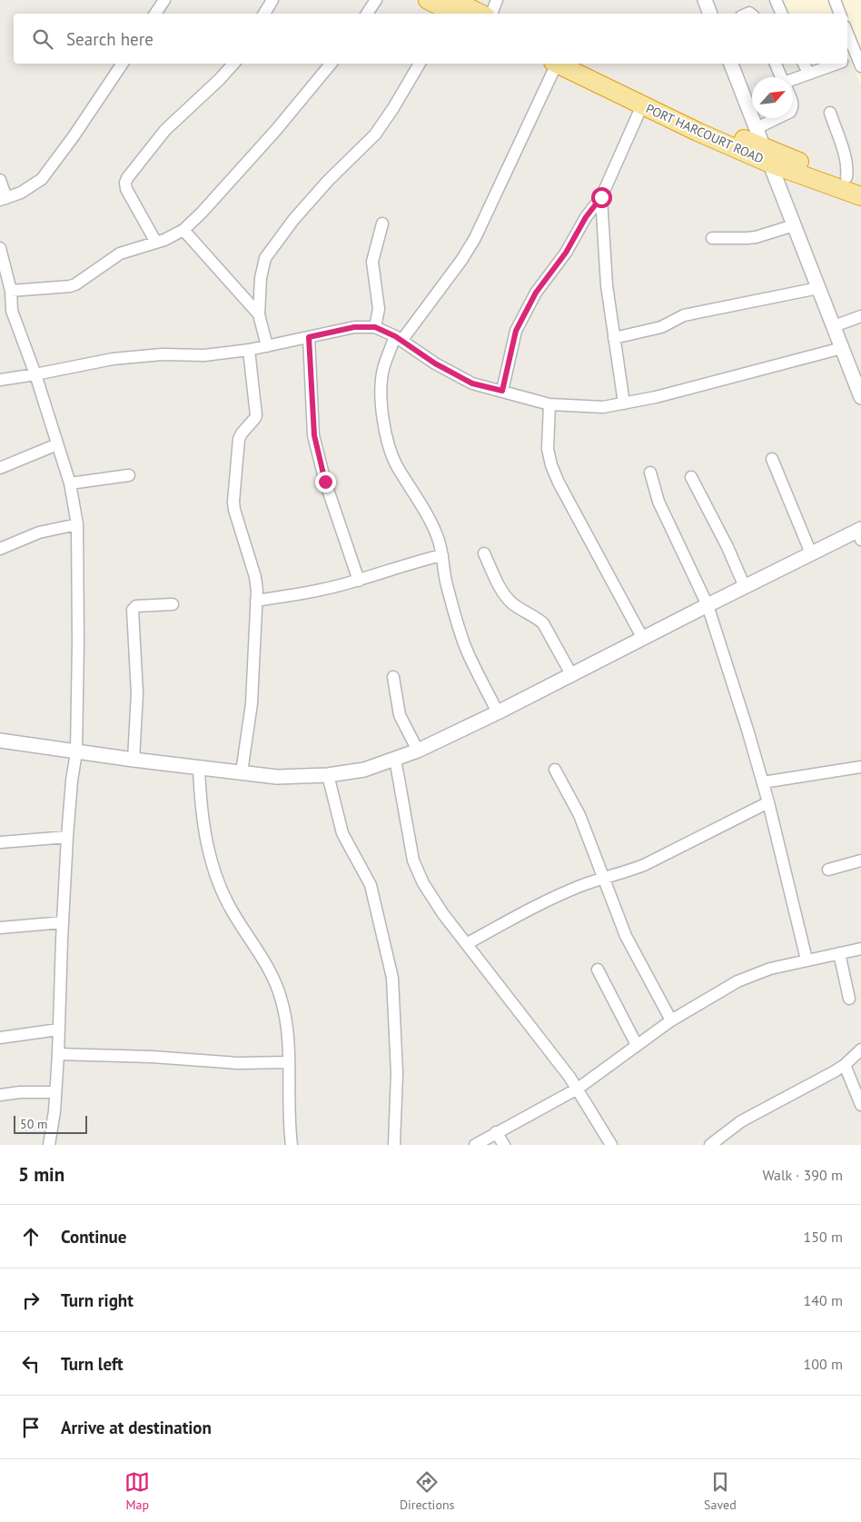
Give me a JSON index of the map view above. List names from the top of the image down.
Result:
{
  "streets": {
    "highway": ["PORT HARCOURT ROAD"]
  },
  "scale_bar": "50 m",
  "north": "top right",
  "page": {
    "search": "Search here",
    "scale": "50 m",
    "heading": ["5 min", "Walk · 390 m"],
    "list": [
      ["Continue", "150 m"],
      ["Turn right", "140 m"],
      ["Turn left", "100 m"],
      "Arrive at destination"
    ],
    "nav": ["Map", "Directions", "Saved"]
  }
}
